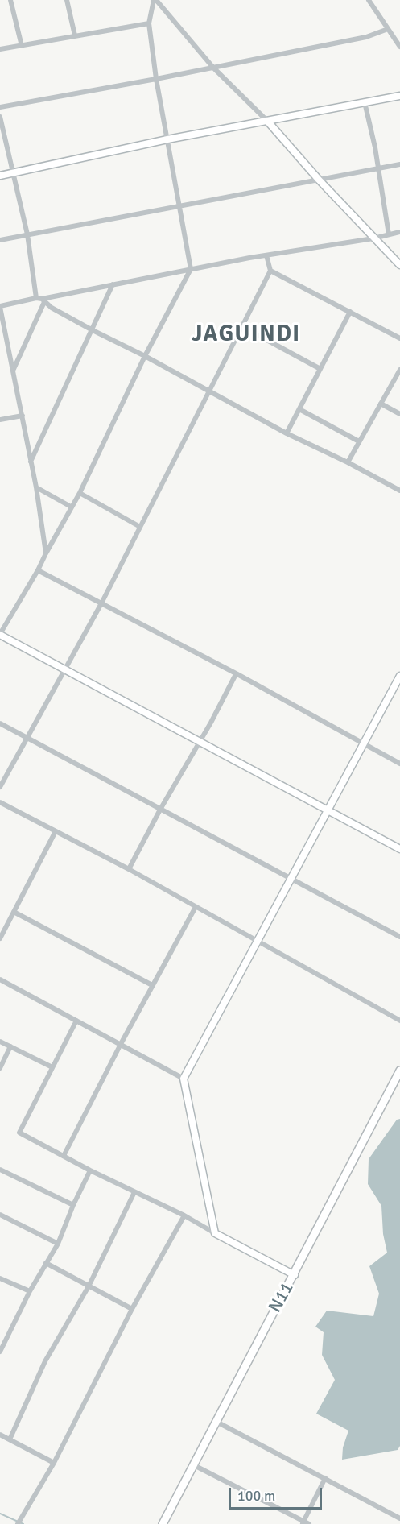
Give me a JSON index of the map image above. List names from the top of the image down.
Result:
{
  "streets": {
    "main road": ["N11"]
  },
  "districts": ["JAGUINDI"],
  "scale_bar": "100 m"
}
